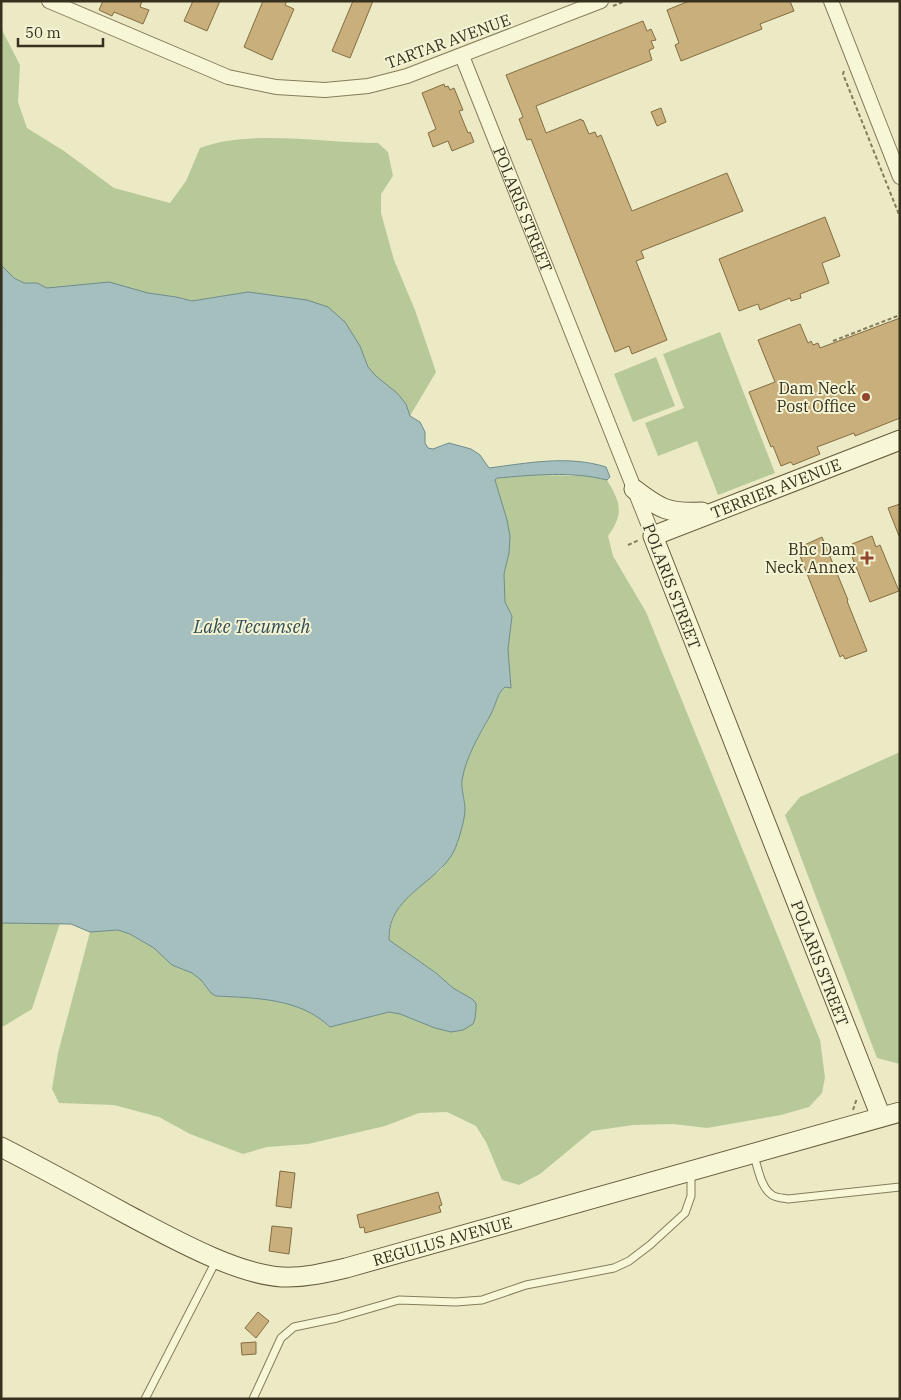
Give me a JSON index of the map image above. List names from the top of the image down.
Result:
{
  "streets": {
    "street": [
      "TARTAR AVENUE",
      "POLARIS STREET",
      "TERRIER AVENUE",
      "REGULUS AVENUE"
    ]
  },
  "crossings": [
    ["TARTAR AVENUE", "POLARIS STREET"],
    ["POLARIS STREET", "TERRIER AVENUE"],
    ["POLARIS STREET", "REGULUS AVENUE"]
  ],
  "water": ["Lake Tecumseh"],
  "places": {
    "other": ["Dam Neck Post Office"],
    "health": ["Bhc Dam Neck Annex"]
  },
  "scale_bar": "50 m"
}
